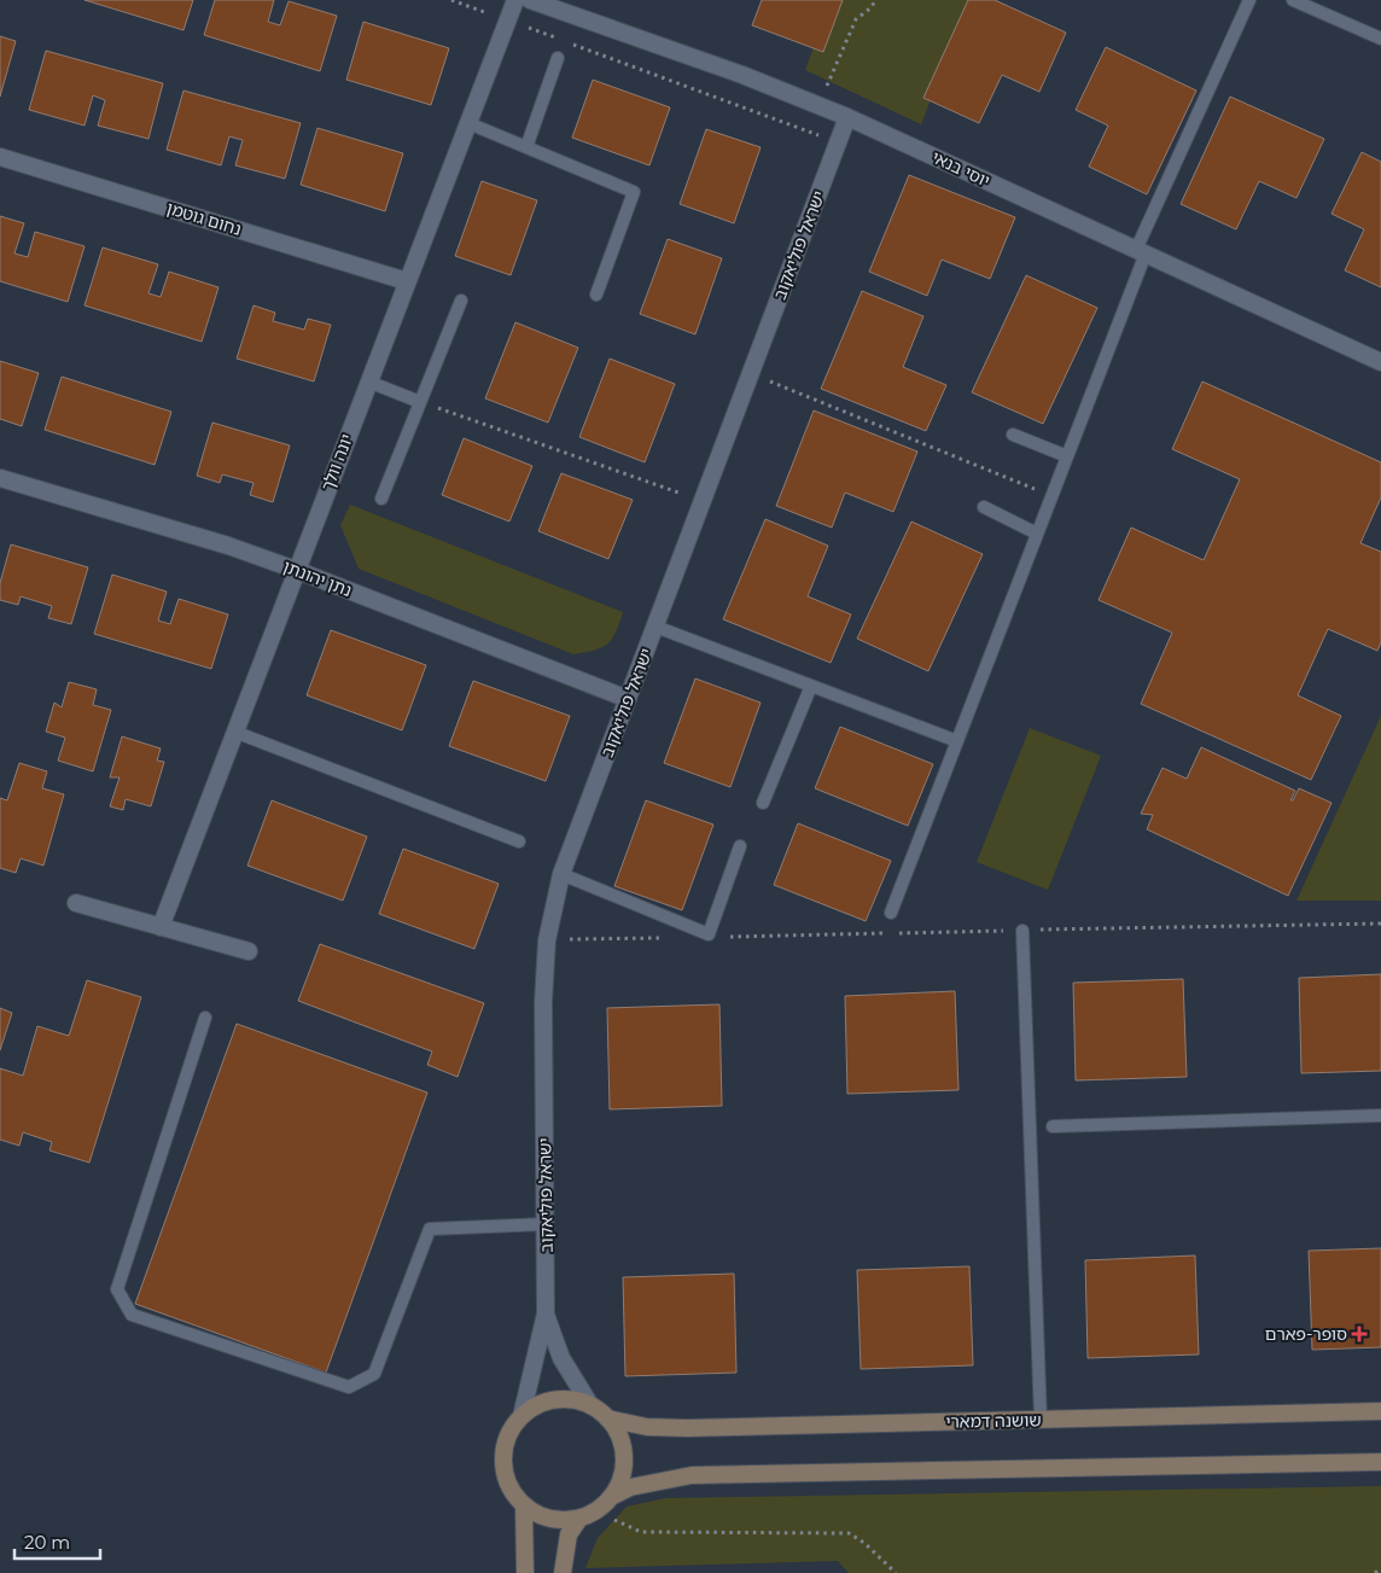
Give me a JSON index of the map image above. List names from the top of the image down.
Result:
{
  "streets": {
    "main road": ["שושנה דמארי"],
    "street": [
      "יוסי בנאי",
      "נחום גוטמן",
      "ישראל פוליאקוב",
      "יונה וולך",
      "נתן יהונתן"
    ]
  },
  "crossings": [
    ["יוסי בנאי", "ישראל פוליאקוב"],
    ["נחום גוטמן", "יונה וולך"],
    ["ישראל פוליאקוב", "נתן יהונתן"],
    ["ישראל פוליאקוב", "שושנה דמארי"],
    ["יונה וולך", "נתן יהונתן"]
  ],
  "places": {
    "health": ["סופר-פארם"]
  },
  "scale_bar": "20 m"
}
